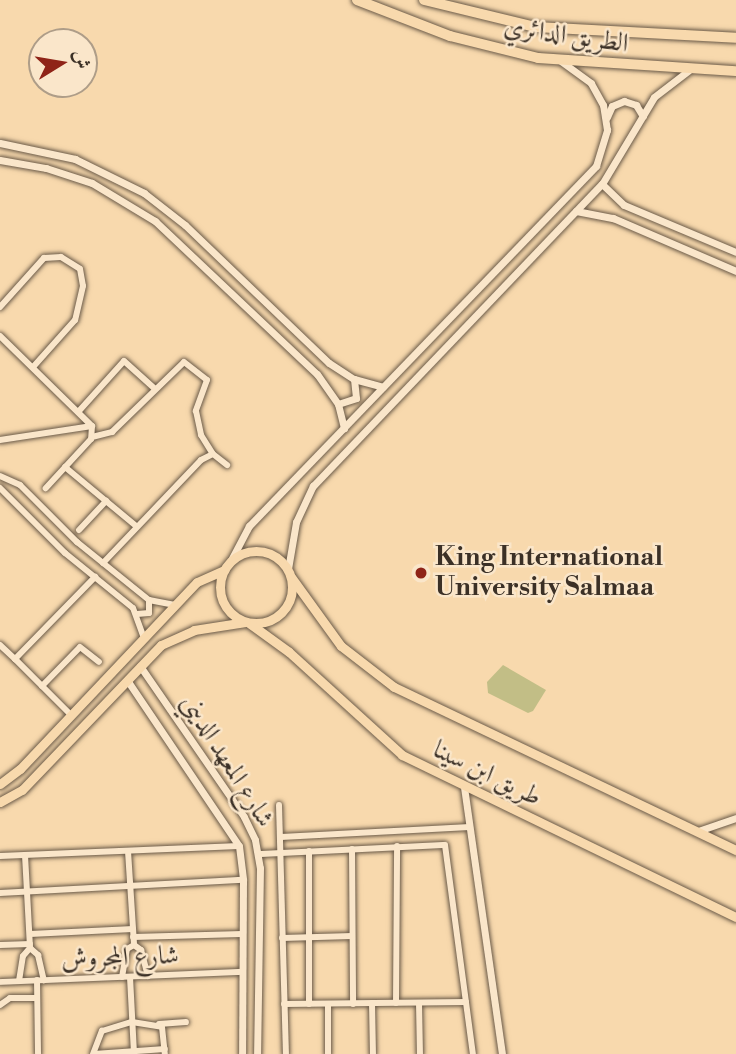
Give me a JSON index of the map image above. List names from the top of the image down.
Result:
{
  "streets": {
    "highway": ["الطريق الدائري"],
    "main road": ["طريق ابن سينا"],
    "street": ["شارع المعهد الديني", "شارع المجروش"]
  },
  "crossings": [
    ["شارع المعهد الديني", "شارع المجروش"]
  ],
  "places": ["King International University Salmaa"],
  "north": "right"
}
